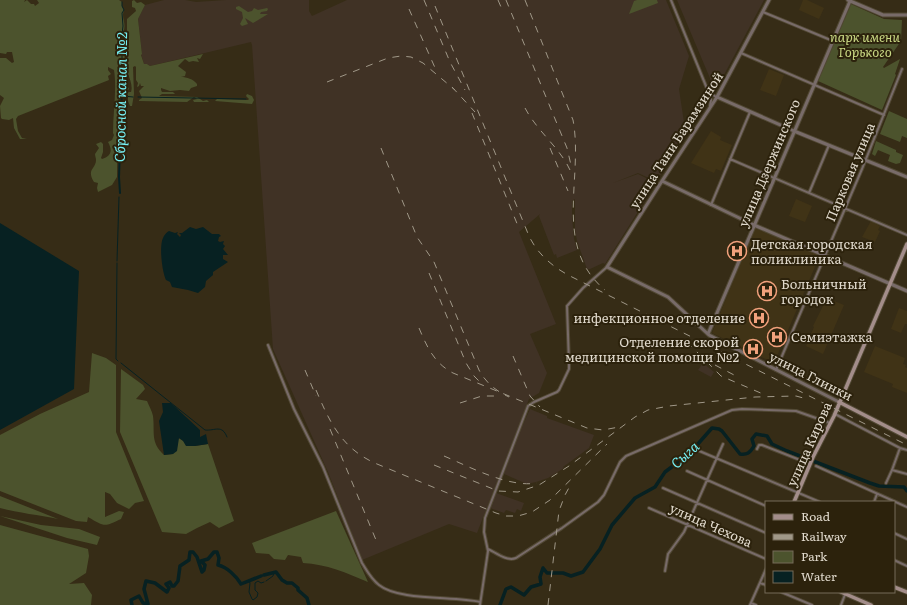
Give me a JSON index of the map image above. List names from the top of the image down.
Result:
{
  "streets": {
    "main road": ["улица Глинки", "улица Кирова"],
    "street": [
      "улица Тани Барамзиной",
      "улица Дзержинского",
      "Парковая улица",
      "улица Чехова"
    ]
  },
  "crossings": [
    ["улица Тани Барамзиной", "улица Глинки"],
    ["улица Дзержинского", "улица Глинки"],
    ["Парковая улица", "улица Глинки"],
    ["улица Глинки", "улица Кирова"]
  ],
  "water": ["Сбросной канал №2", "Сыга"],
  "parks": ["парк имени Горького"],
  "places": {
    "hospital": [
      "Детская городская поликлиника",
      "Больничный городок",
      "инфекционное отделение",
      "Семиэтажка",
      "Отделение скорой медицинской помощи №2"
    ]
  },
  "legend": [
    "Road",
    "Railway",
    "Park",
    "Water"
  ]
}
